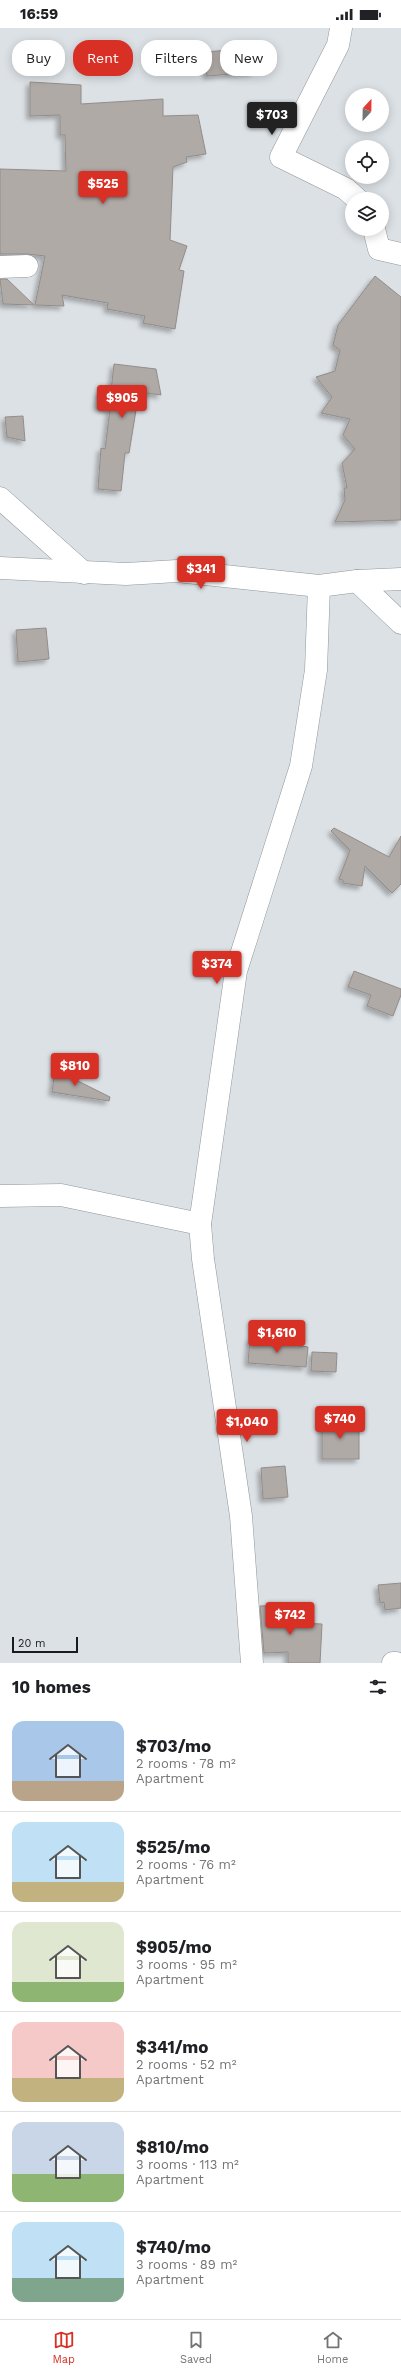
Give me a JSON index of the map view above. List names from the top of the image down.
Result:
{
  "scale_bar": "20 m",
  "north": "top",
  "page": {
    "status": "16:59",
    "chip": [
      "Buy",
      "Rent",
      "Filters",
      "New"
    ],
    "price": [
      "$703",
      "$525",
      "$905",
      "$341",
      "$374",
      "$810",
      "$1,610",
      "$740",
      "$1,040",
      "$742"
    ],
    "scale": "20 m",
    "heading": "10 homes",
    "list": [
      {
        "name": "$703/mo",
        "note": "2 rooms · 78 m² · Apartment"
      },
      {
        "name": "$525/mo",
        "note": "2 rooms · 76 m² · Apartment"
      },
      {
        "name": "$905/mo",
        "note": "3 rooms · 95 m² · Apartment"
      },
      {
        "name": "$341/mo",
        "note": "2 rooms · 52 m² · Apartment"
      },
      {
        "name": "$810/mo",
        "note": "3 rooms · 113 m² · Apartment"
      },
      {
        "name": "$740/mo",
        "note": "3 rooms · 89 m² · Apartment"
      }
    ],
    "tabs": ["Map", "Saved", "Home"]
  }
}
